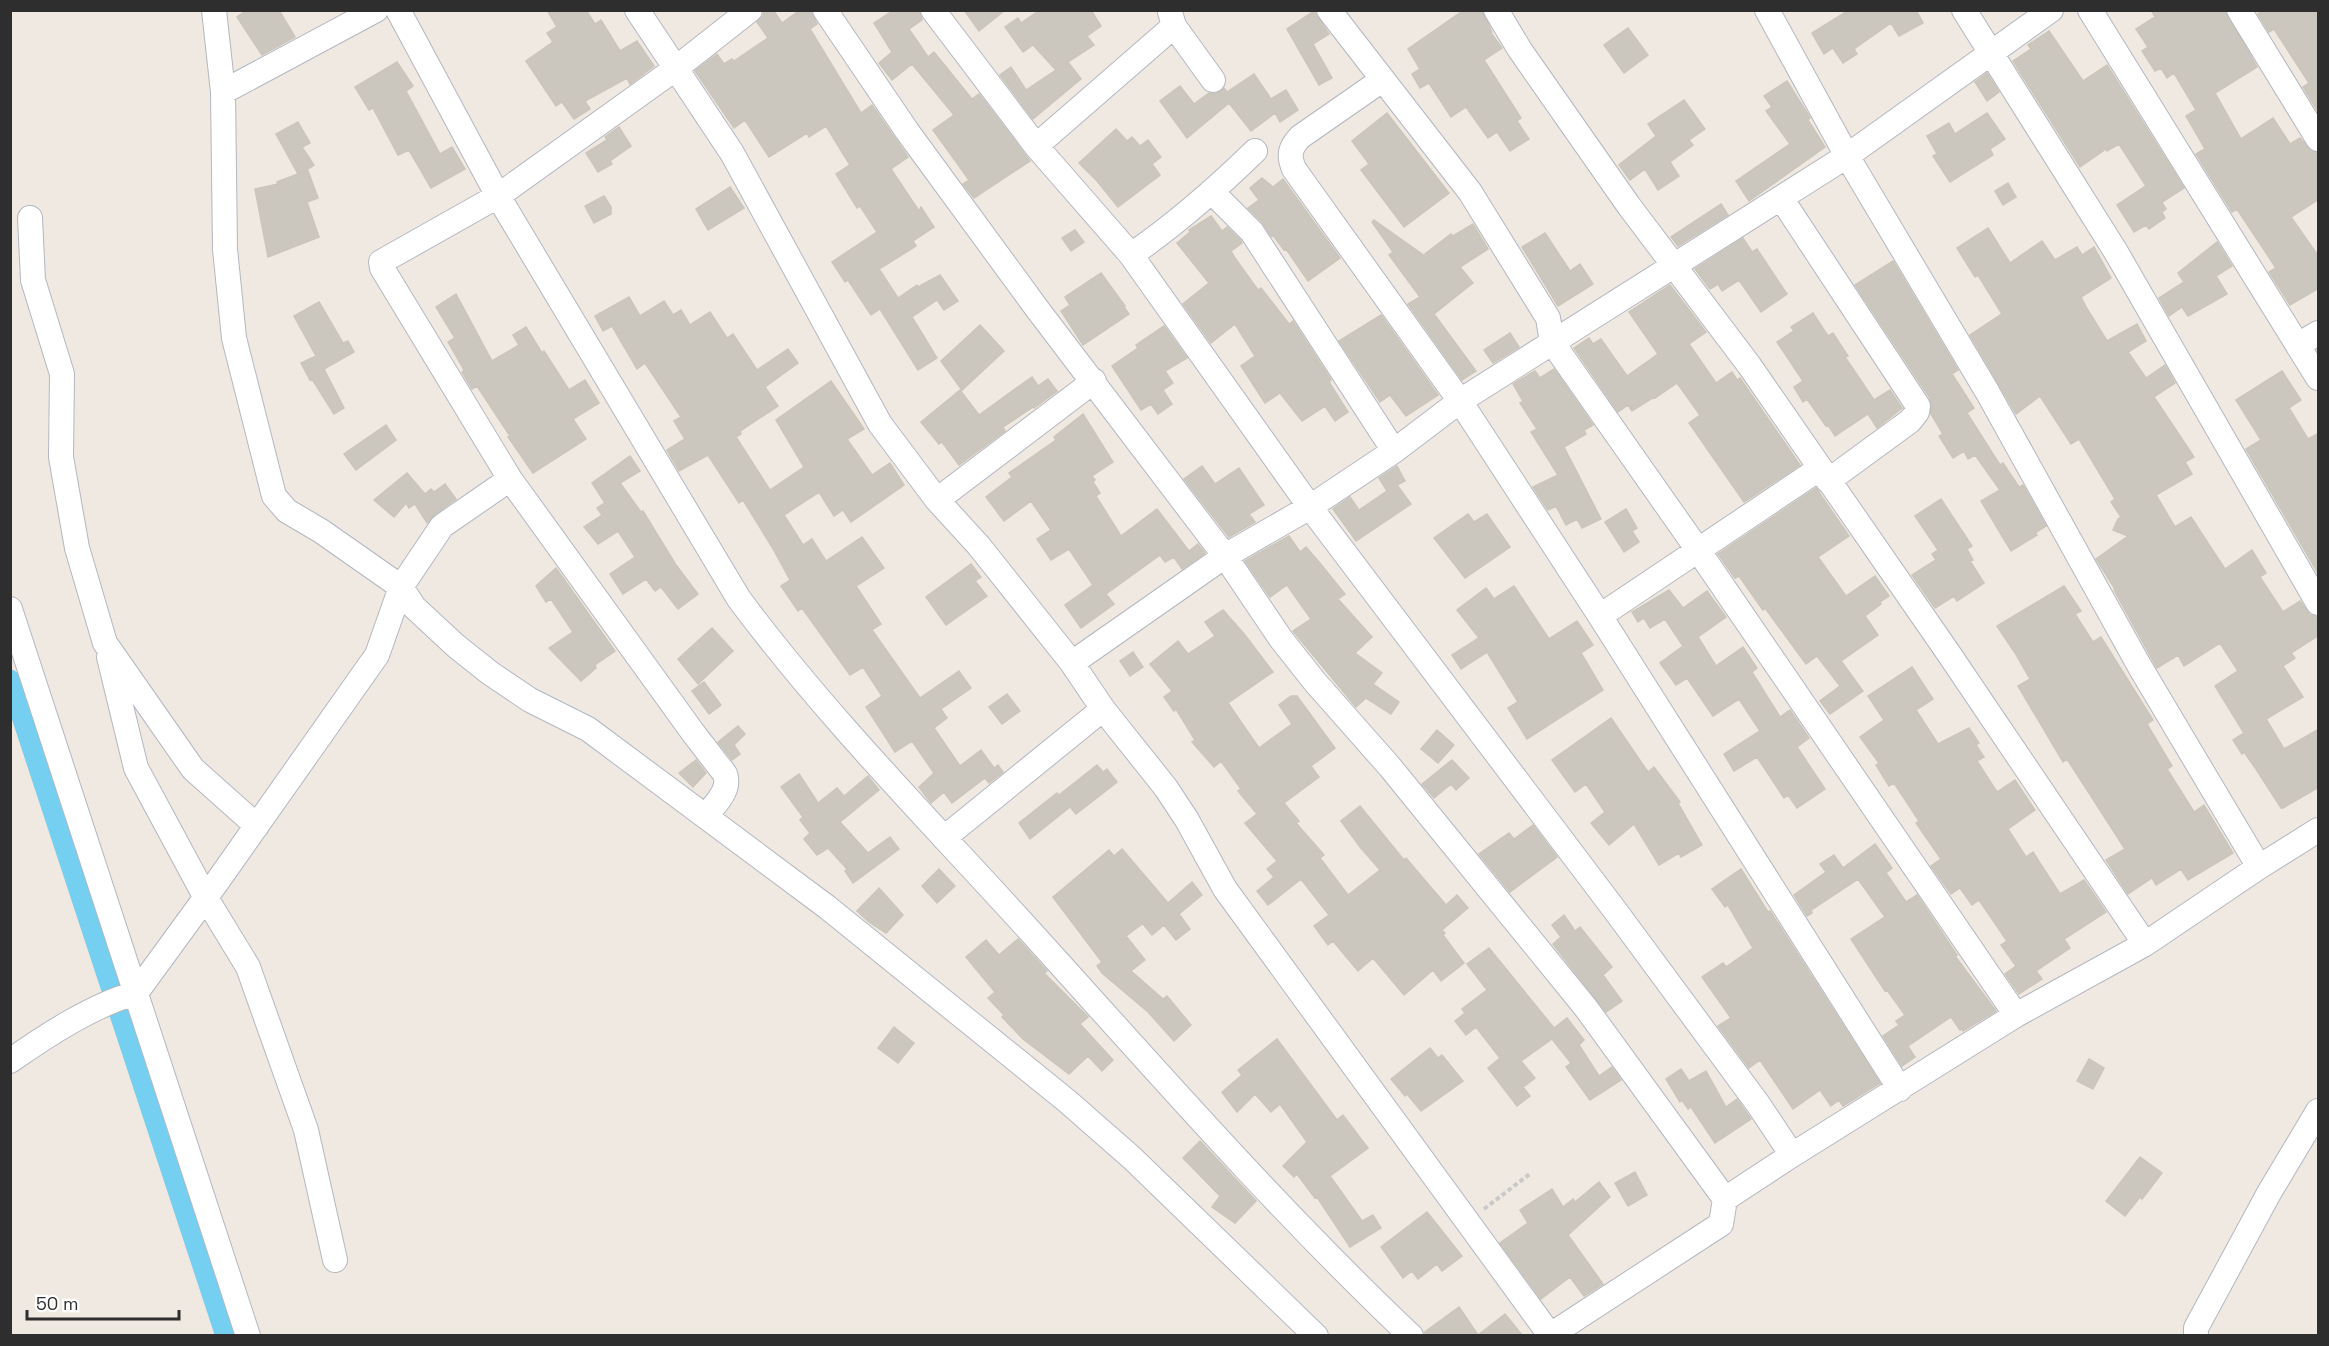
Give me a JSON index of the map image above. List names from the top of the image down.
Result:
{
  "scale_bar": "50 m"
}
